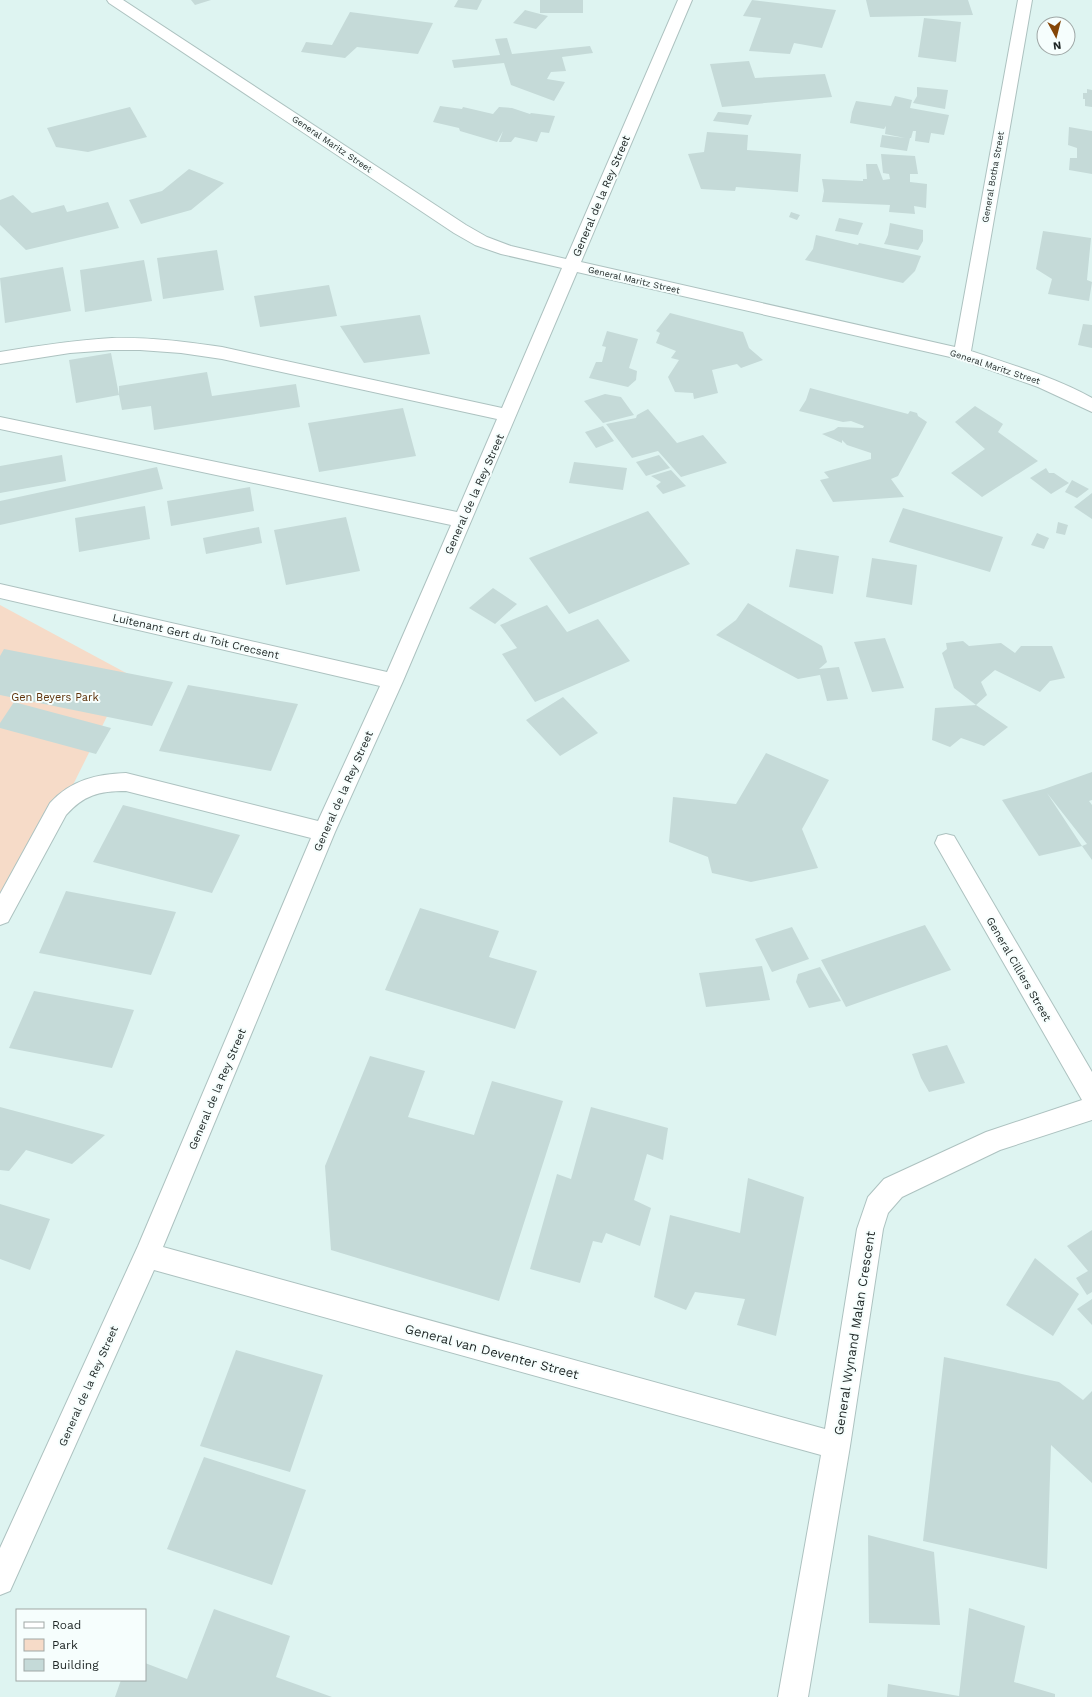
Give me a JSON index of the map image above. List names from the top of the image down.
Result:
{
  "streets": {
    "street": [
      "General Maritz Street",
      "General Botha Street",
      "General de la Rey Street",
      "Luitenant Gert du Toit Crecsent",
      "General Cilliers Street",
      "General Wynand Malan Crescent",
      "General van Deventer Street"
    ]
  },
  "crossings": [
    ["General Maritz Street", "General Botha Street"],
    ["General Maritz Street", "General de la Rey Street"],
    ["General de la Rey Street", "Luitenant Gert du Toit Crecsent"],
    ["General de la Rey Street", "General van Deventer Street"],
    ["General Wynand Malan Crescent", "General van Deventer Street"]
  ],
  "parks": ["Gen Beyers Park"],
  "legend": ["Road", "Park", "Building"],
  "north": "bottom"
}
